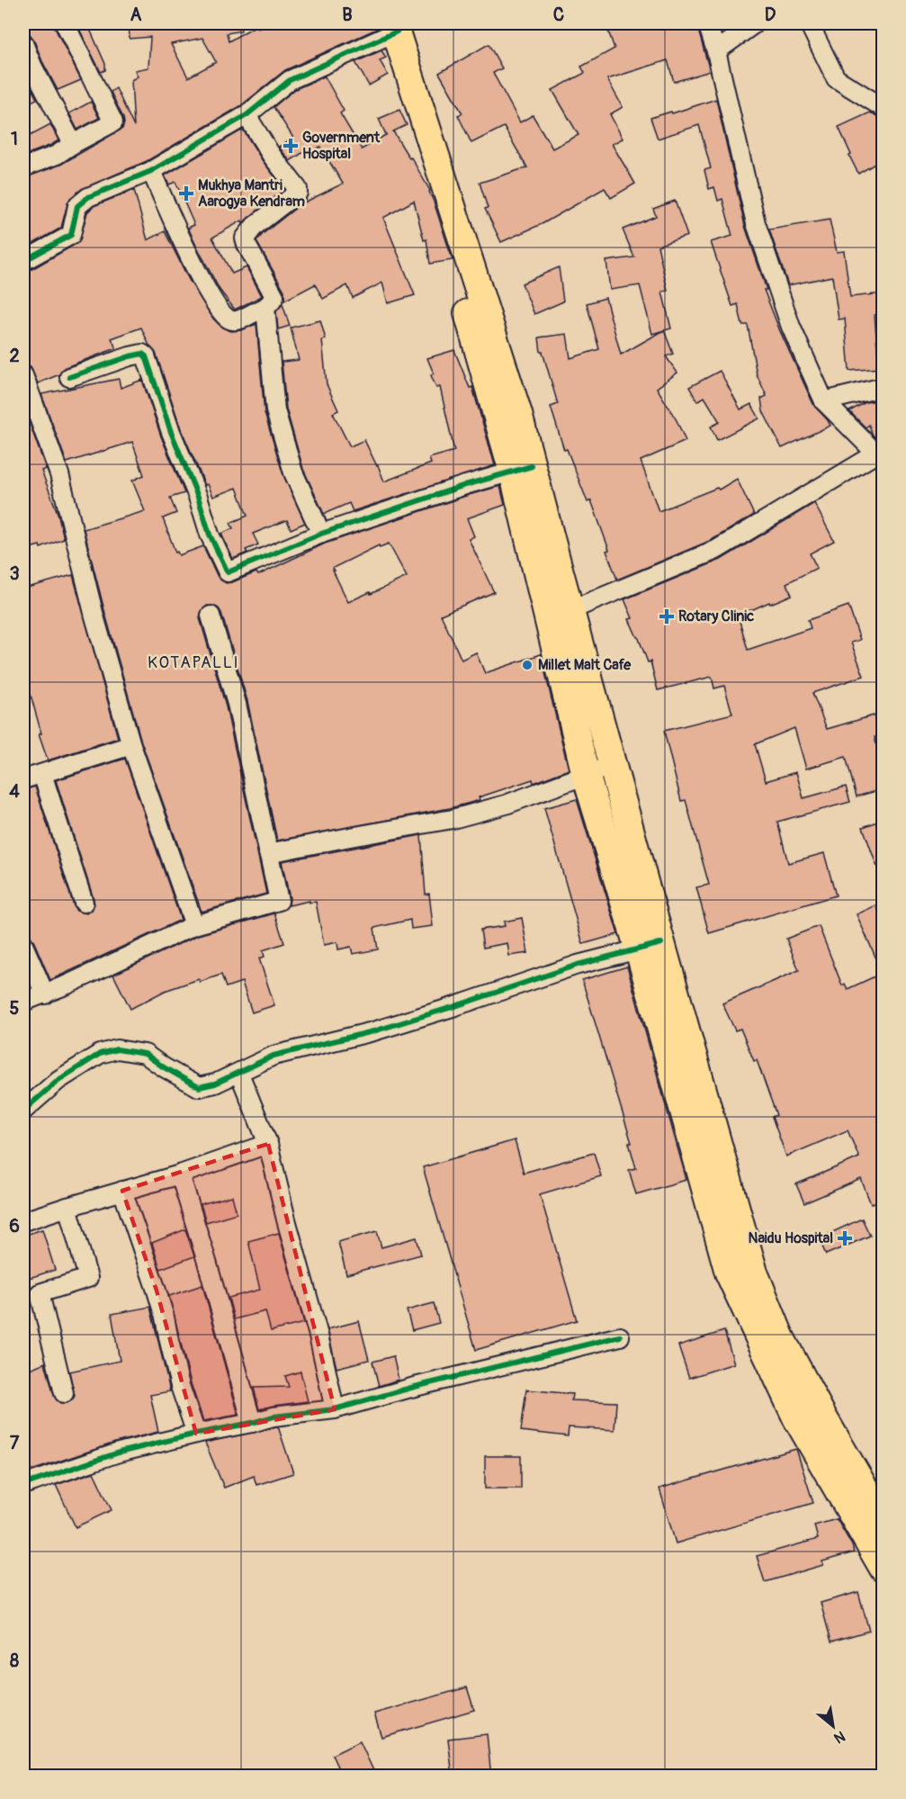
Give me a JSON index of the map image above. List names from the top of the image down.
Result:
{
  "districts": ["KOTAPALLI"],
  "places": {
    "health": [
      "Government Hospital",
      "Mukhya Mantri Aarogya Kendram",
      "Rotary Clinic",
      "Naidu Hospital"
    ],
    "other": ["Millet Malt Cafe"]
  },
  "north": "bottom right",
  "grid": {
    "columns": [
      "A",
      "B",
      "C",
      "D"
    ],
    "rows": [
      "1",
      "2",
      "3",
      "4",
      "5",
      "6",
      "7",
      "8"
    ]
  }
}
